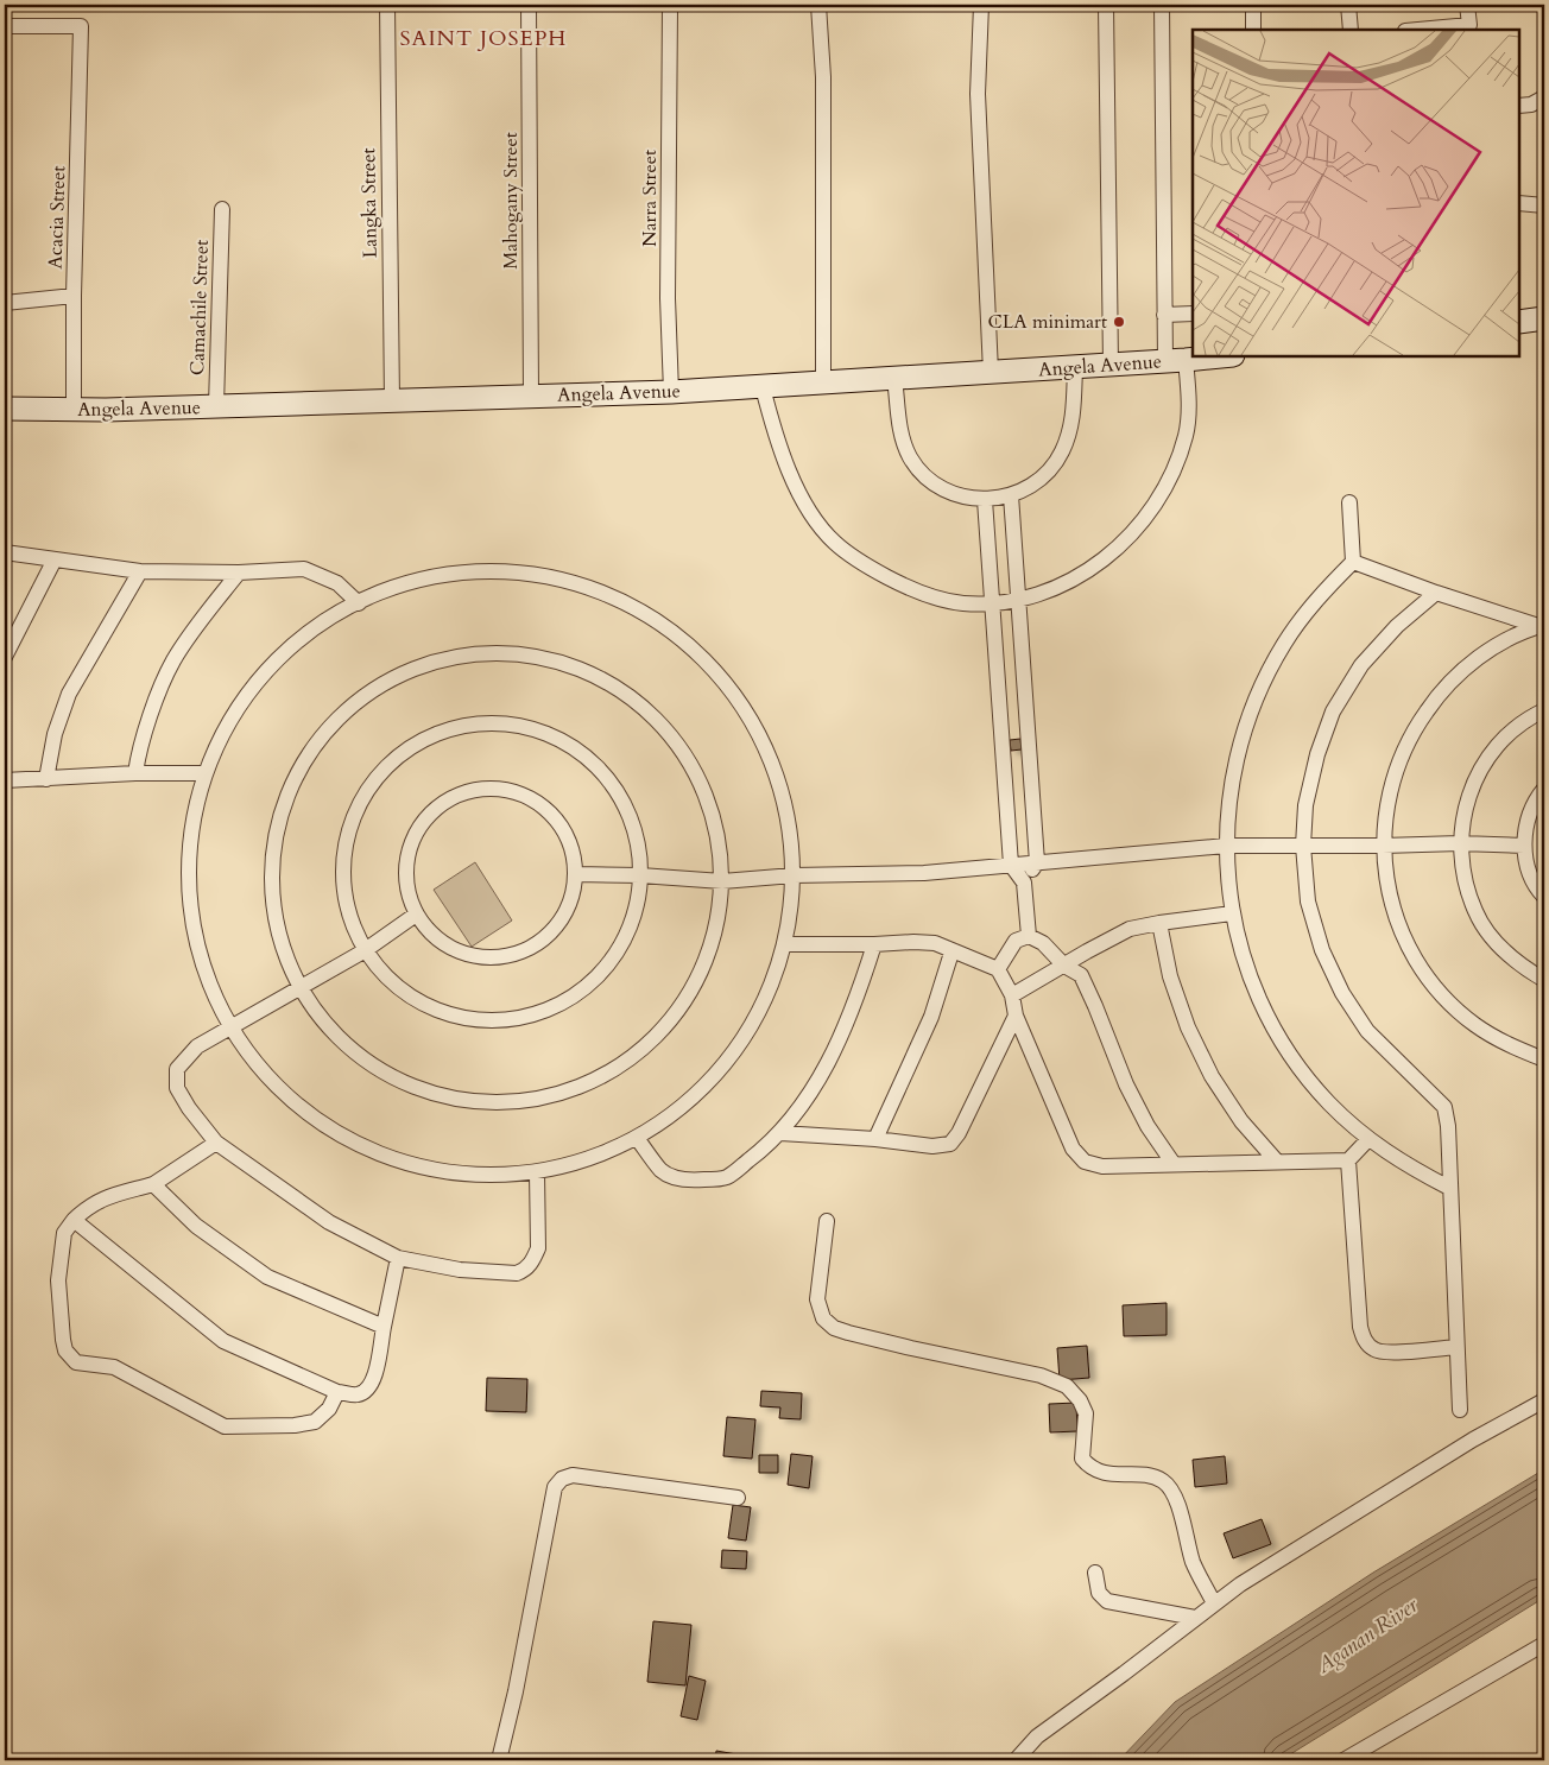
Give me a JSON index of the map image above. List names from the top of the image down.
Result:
{
  "streets": {
    "main road": ["Angela Avenue"],
    "street": [
      "Narra Street",
      "Mahogany Street",
      "Langka Street",
      "Acacia Street",
      "Camachile Street"
    ]
  },
  "crossings": [
    ["Narra Street", "Angela Avenue"],
    ["Mahogany Street", "Angela Avenue"],
    ["Langka Street", "Angela Avenue"],
    ["Acacia Street", "Angela Avenue"],
    ["Camachile Street", "Angela Avenue"]
  ],
  "districts": ["SAINT JOSEPH"],
  "water": ["Aganan River"],
  "places": ["CLA minimart"]
}
